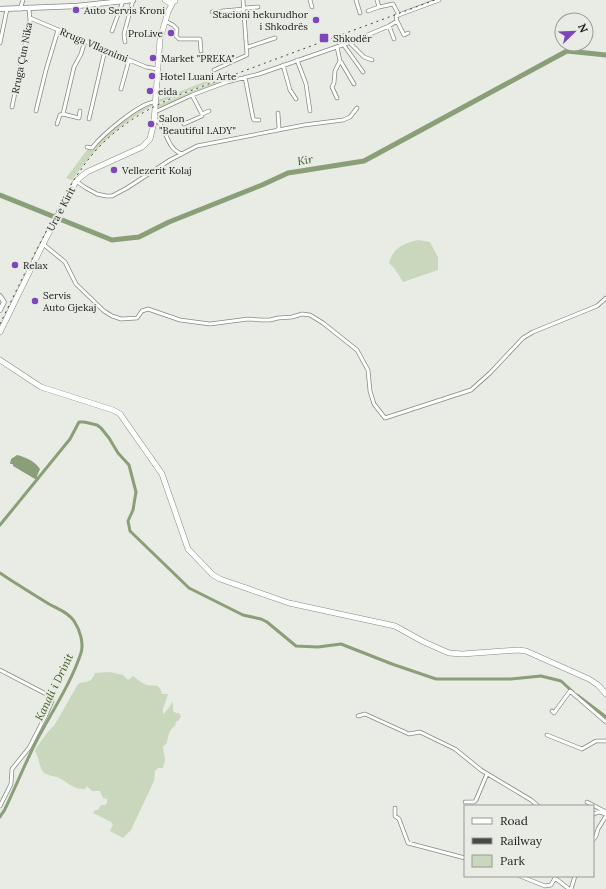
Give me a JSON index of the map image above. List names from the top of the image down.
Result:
{
  "streets": {
    "main road": ["Ura e Kirit"],
    "street": ["Rruga Vllaznimi", "Rruga Çun Nika"]
  },
  "crossings": [
    ["Rruga Vllaznimi", "Rruga Çun Nika"]
  ],
  "water": ["Kir", "Kanali i Drinit"],
  "places": {
    "other": [
      "Auto Servis Kroni",
      "Stacioni hekurudhor i Shkodrës",
      "ProLive",
      "Market \"PREKA\"",
      "Hotel Luani Arte",
      "eida",
      "Salon \"Beautiful LADY\"",
      "Vellezerit Kolaj",
      "Relax",
      "Servis Auto Gjekaj"
    ],
    "transit": ["Shkodër"]
  },
  "legend": ["Road", "Railway", "Park"],
  "north": "top right"
}
